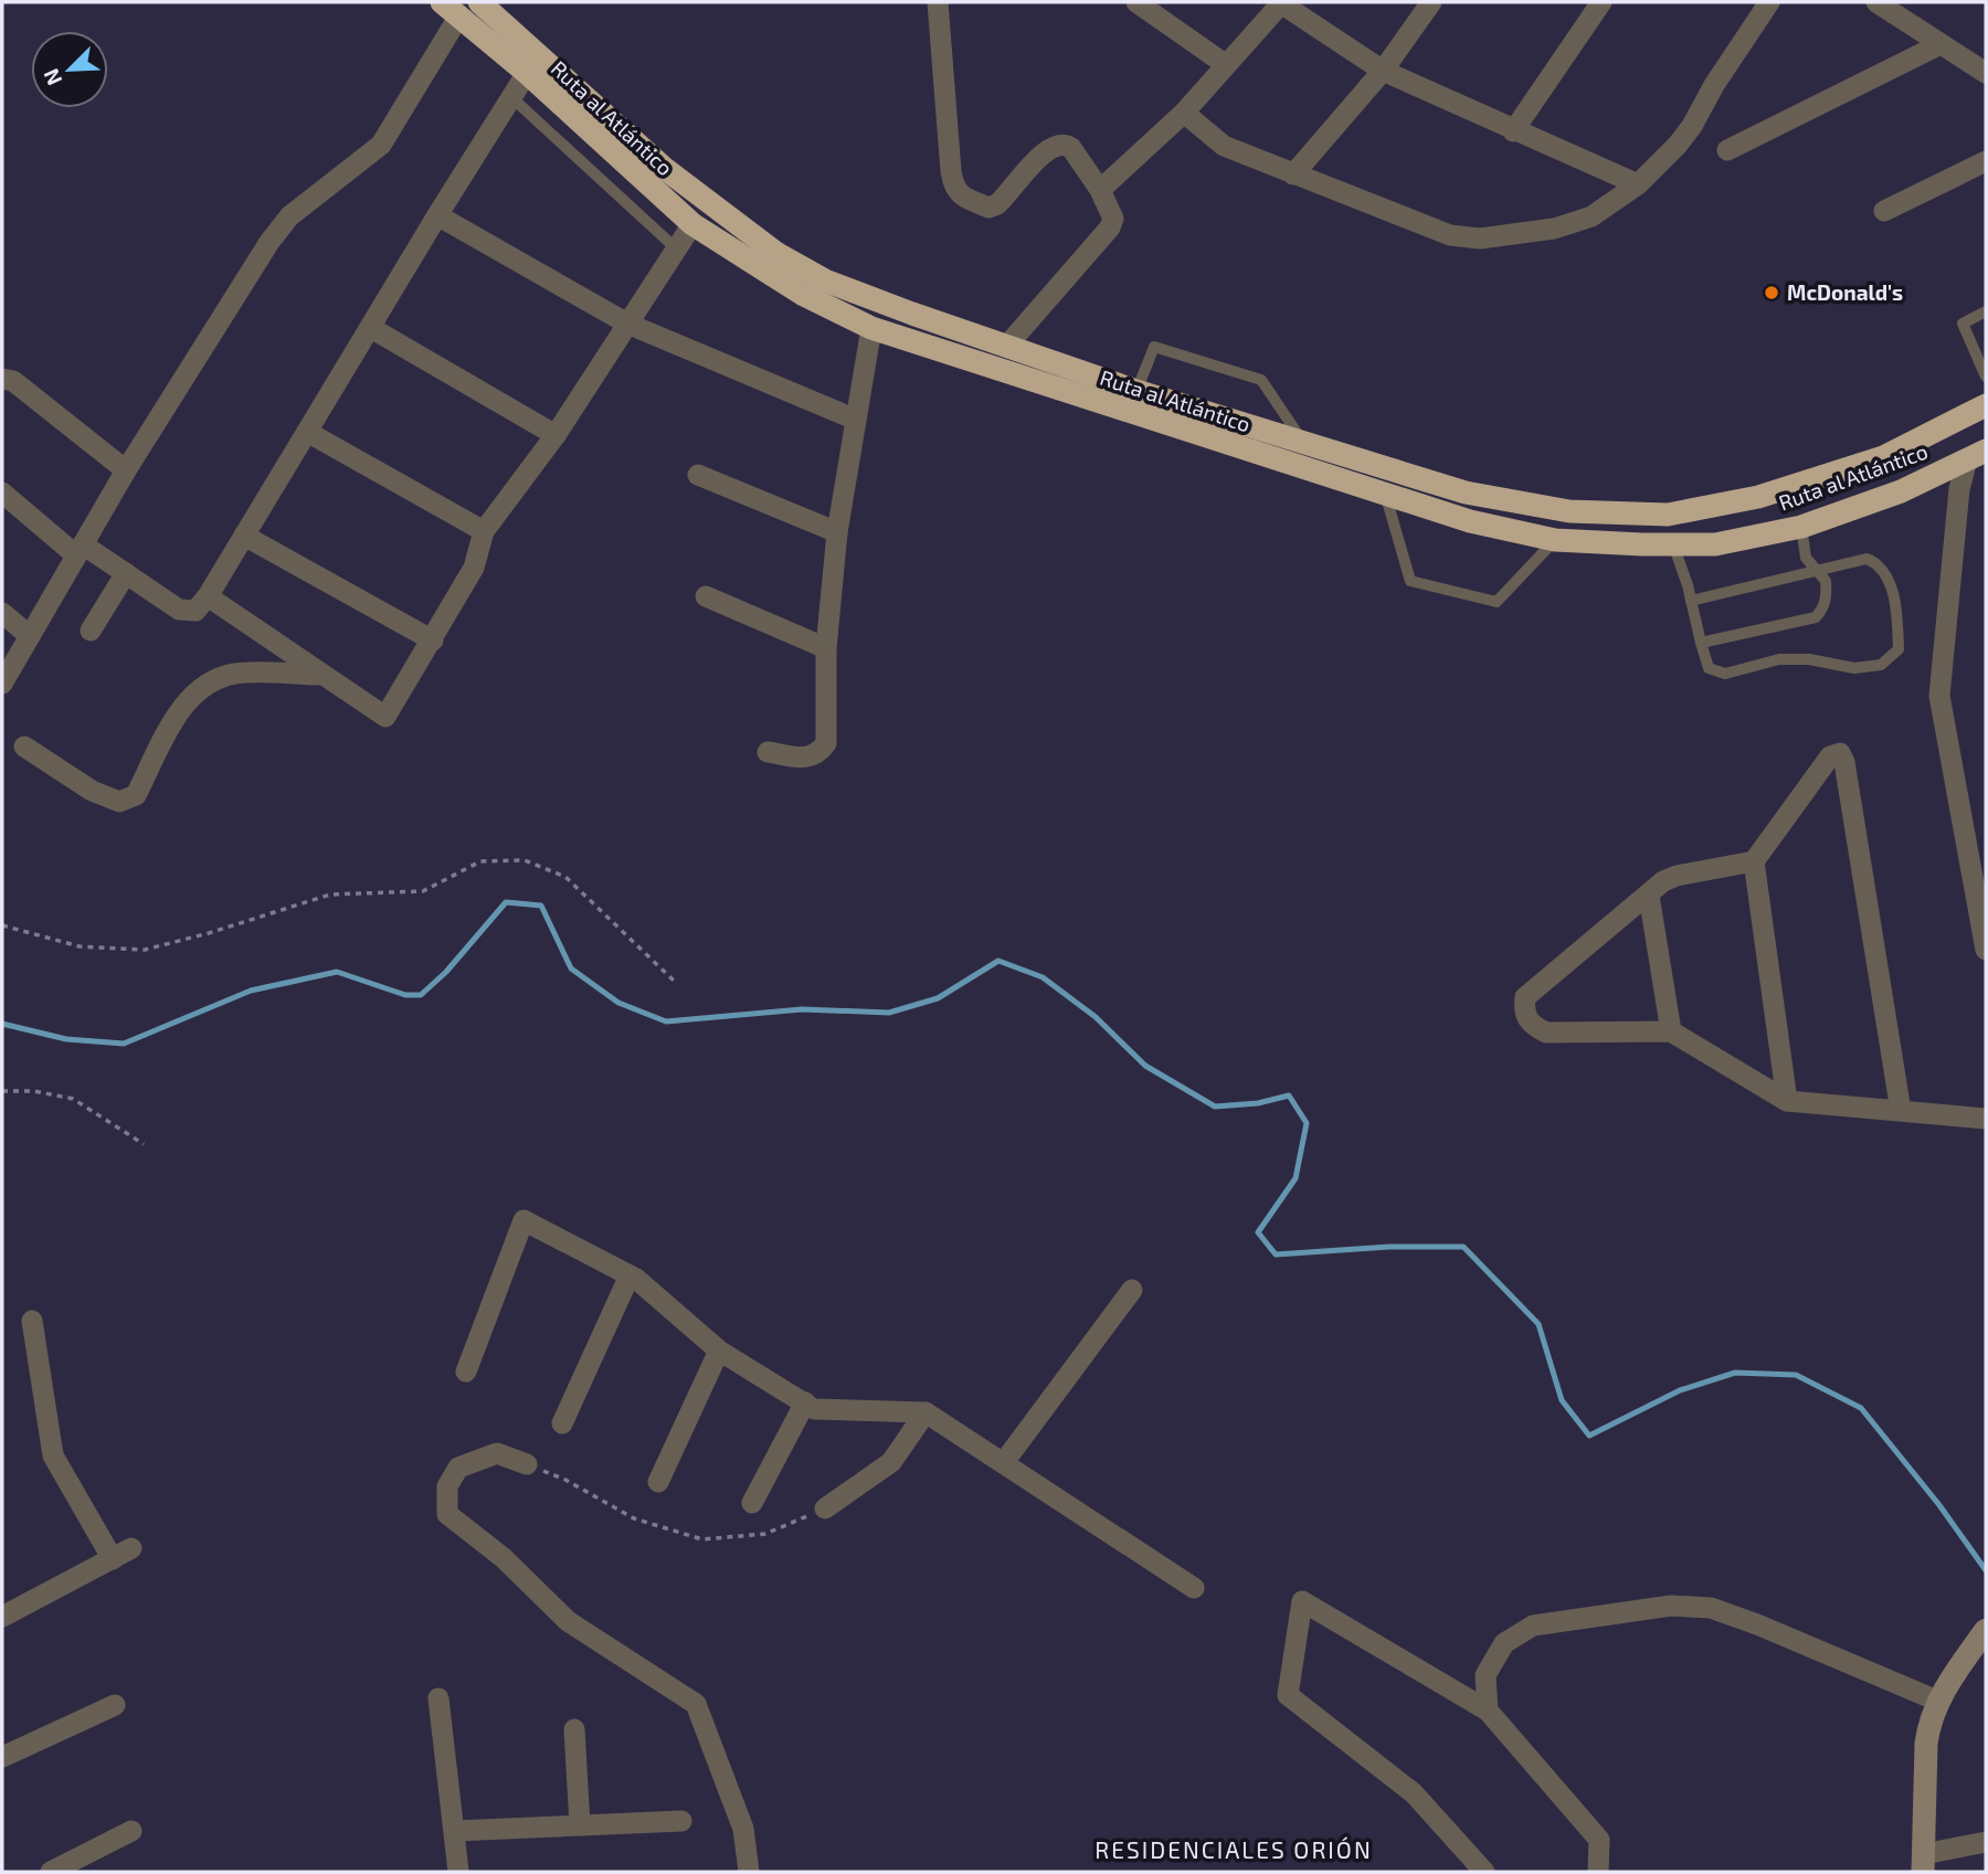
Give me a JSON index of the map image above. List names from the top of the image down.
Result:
{
  "streets": {
    "highway": ["Ruta al Atlántico"]
  },
  "districts": ["RESIDENCIALES ORIÓN"],
  "places": ["McDonald's"],
  "north": "bottom left"
}
